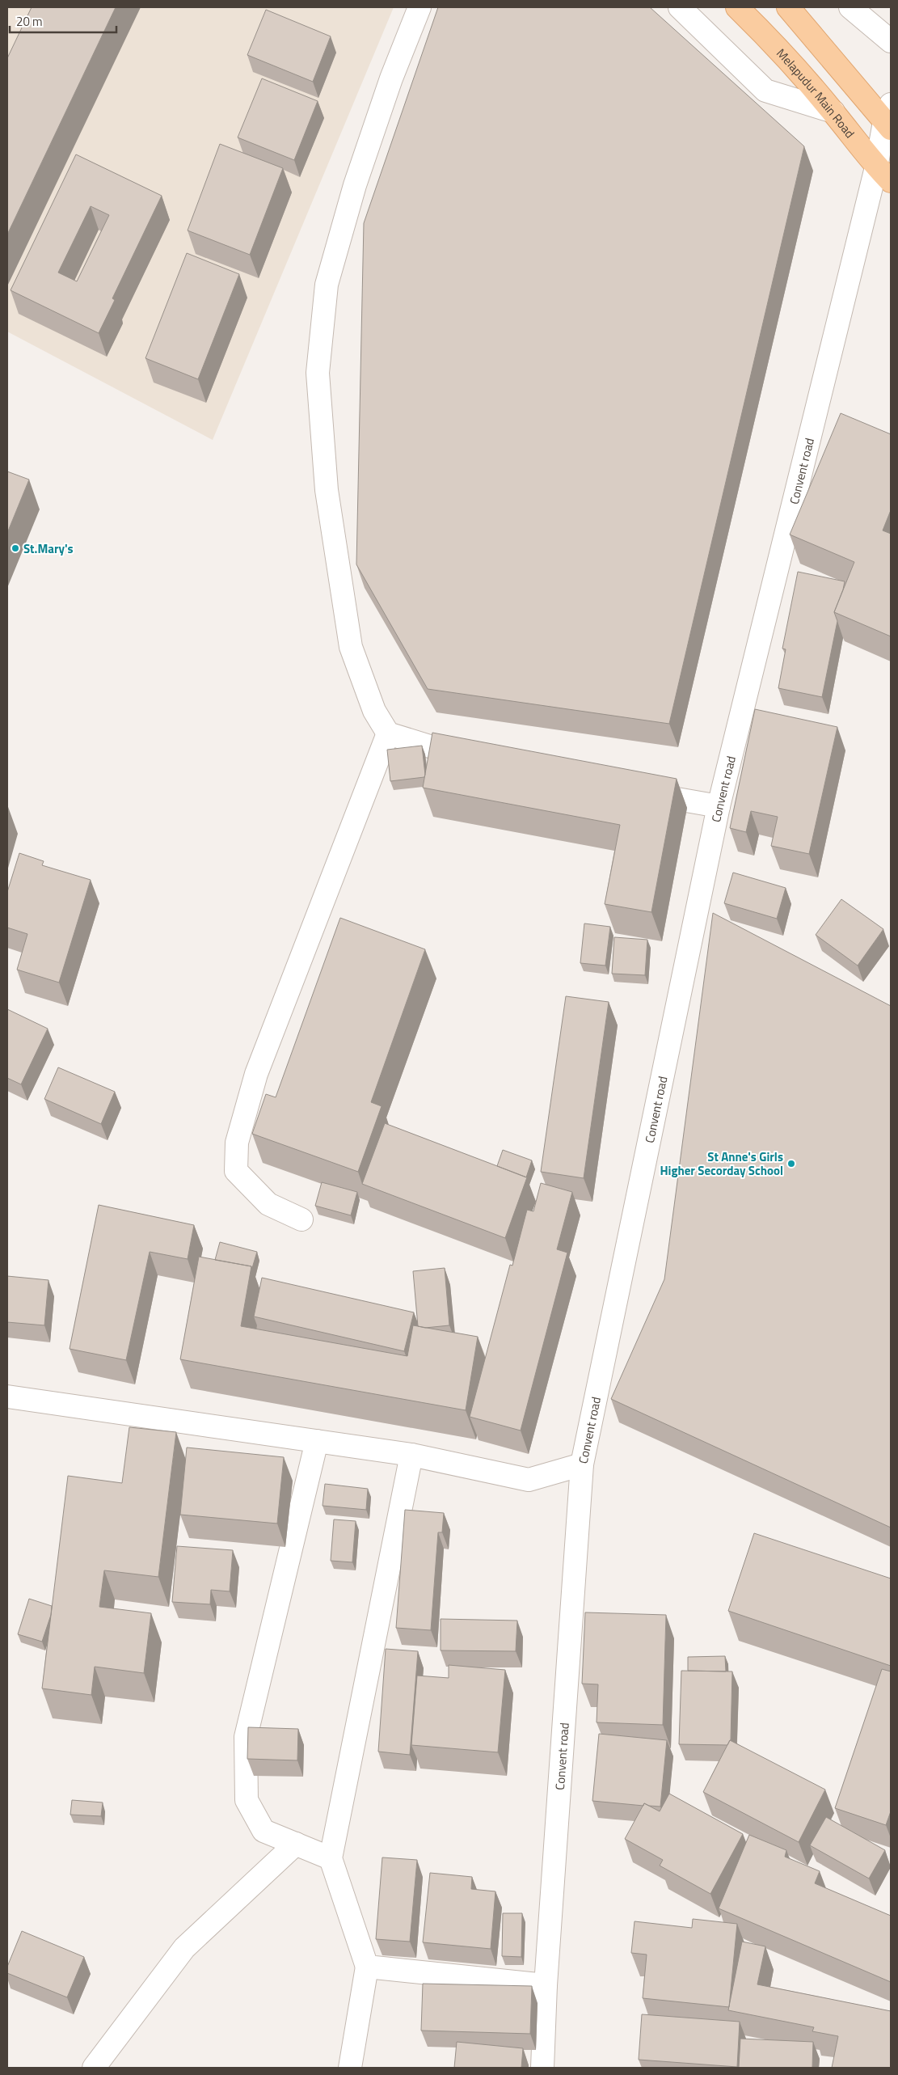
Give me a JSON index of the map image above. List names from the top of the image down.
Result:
{
  "streets": {
    "main road": ["Melapudur Main Road"],
    "street": ["Convent road"]
  },
  "crossings": [
    ["Melapudur Main Road", "Convent road"]
  ],
  "places": ["St.Mary's", "St Anne's Girls Higher Secorday School"],
  "scale_bar": "20 m"
}
